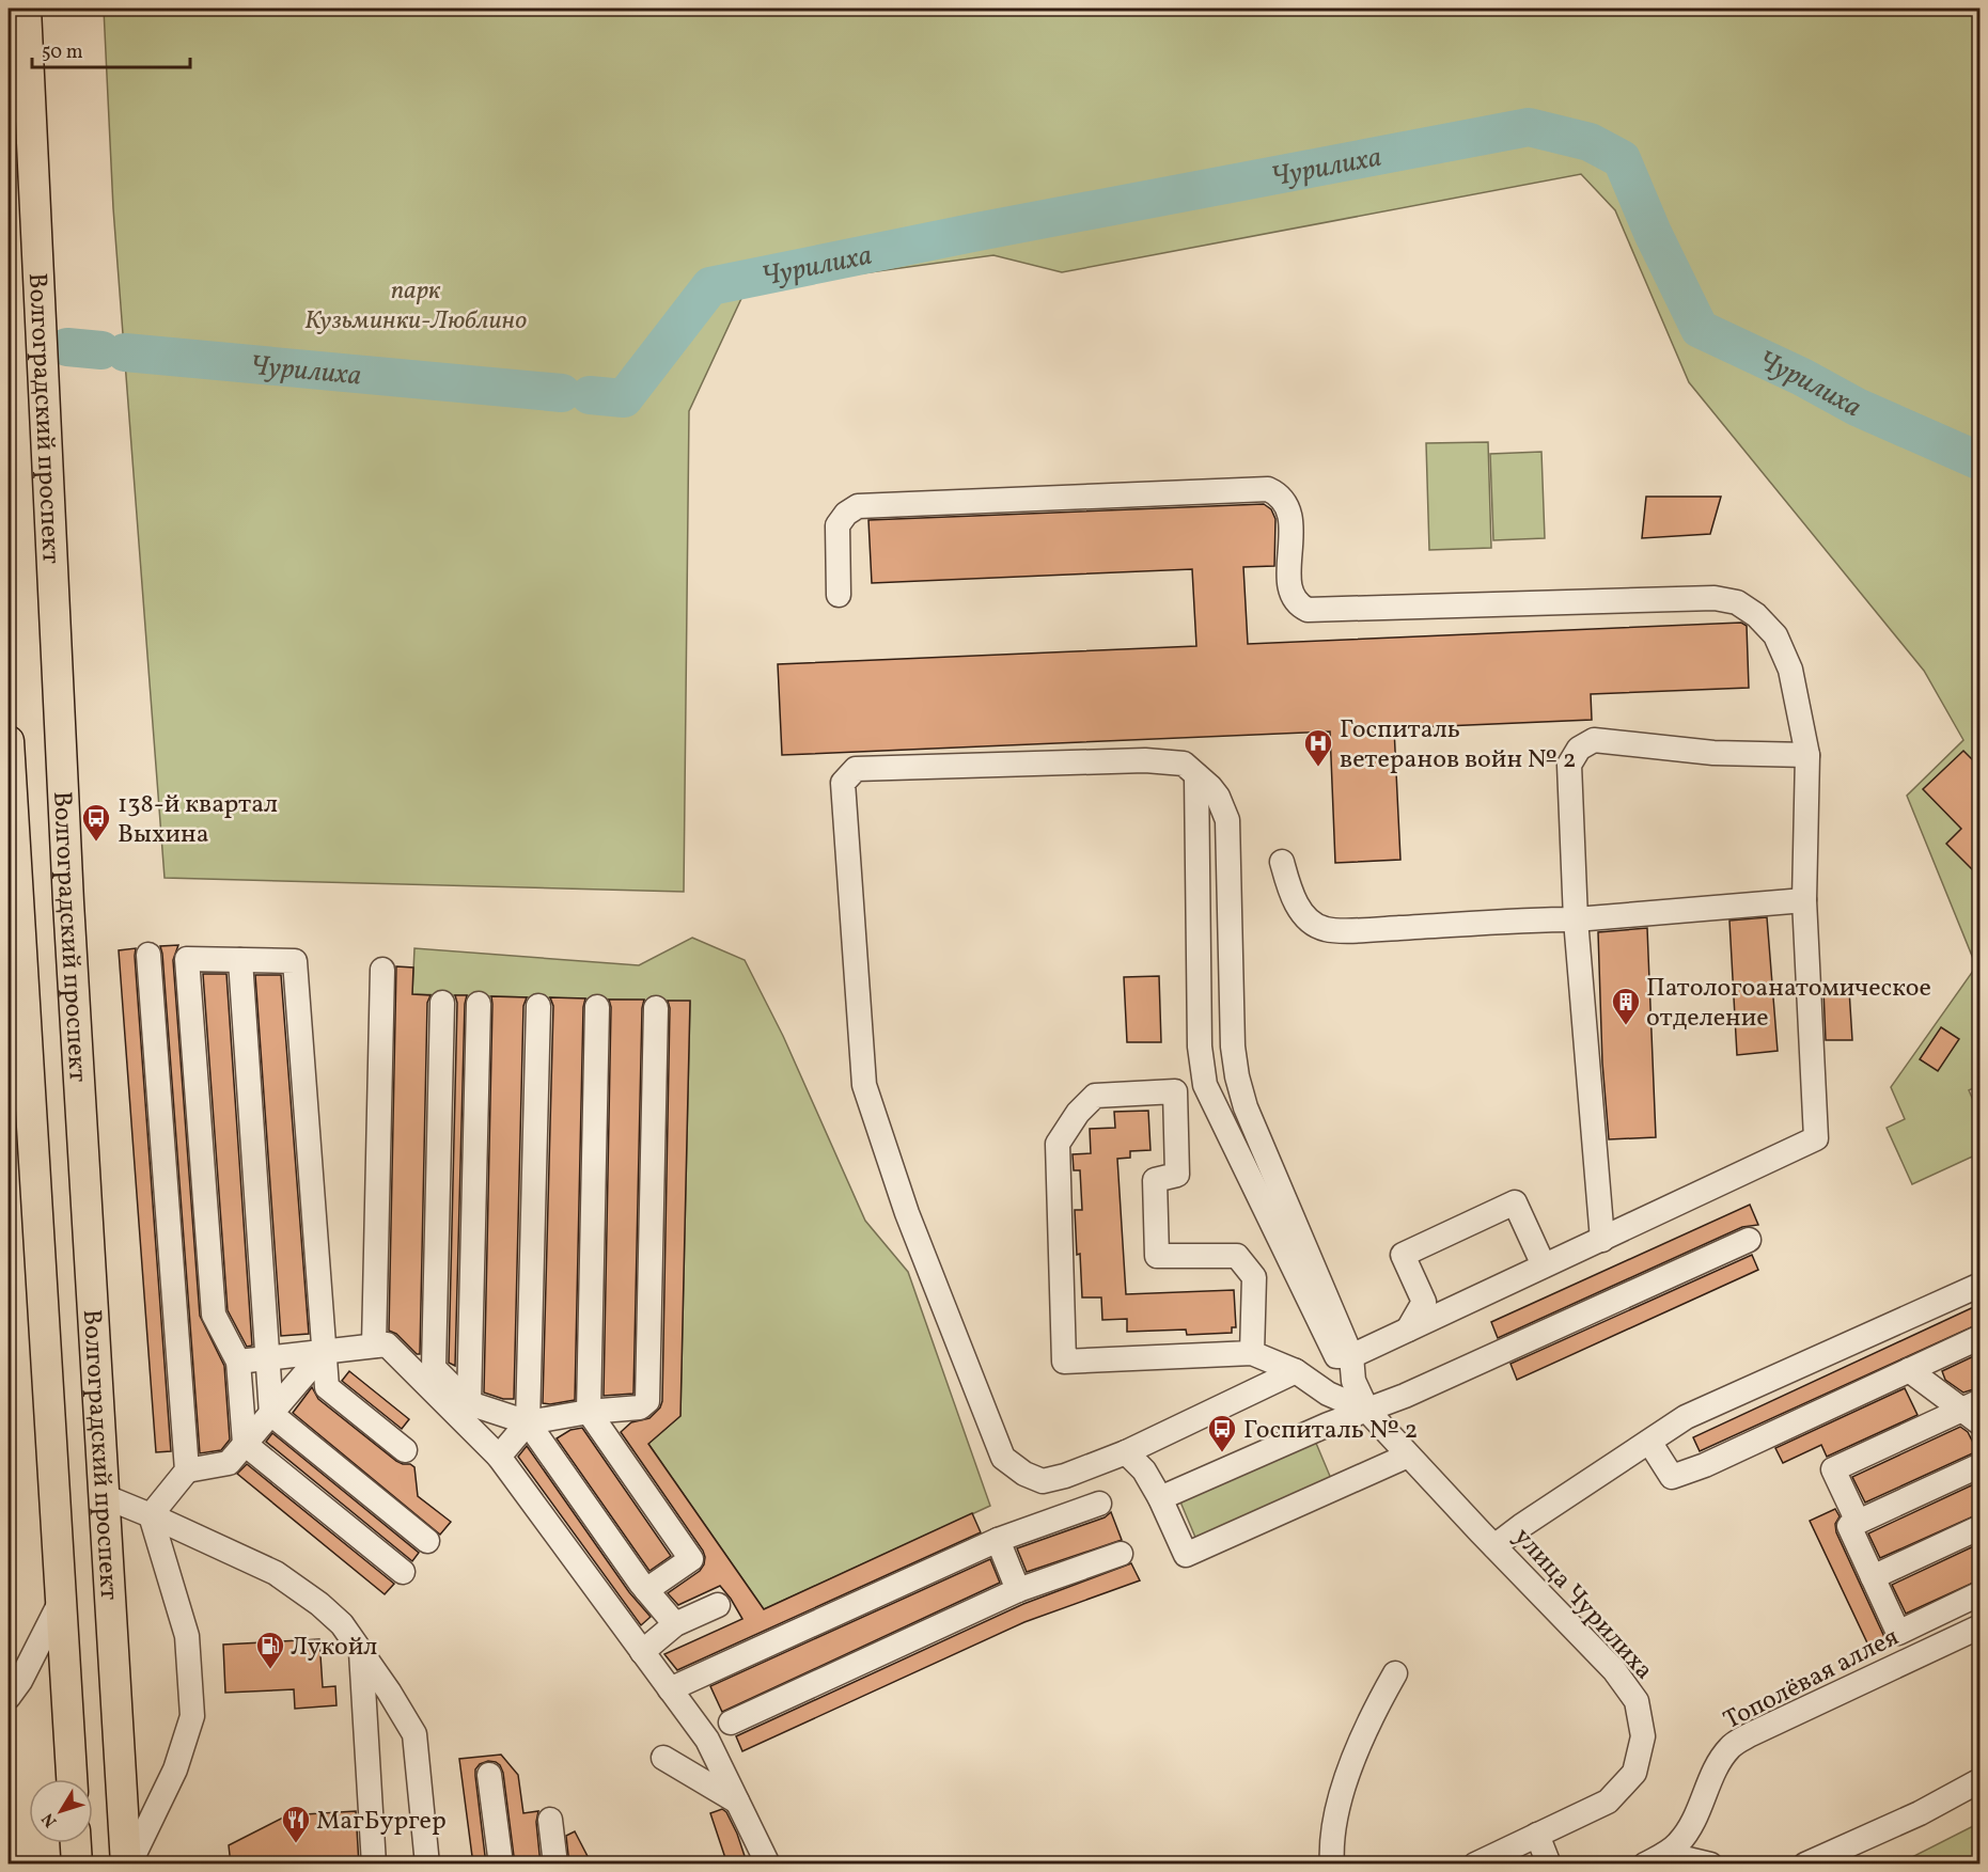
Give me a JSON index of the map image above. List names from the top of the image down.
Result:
{
  "streets": {
    "main road": ["Волгоградский проспект"],
    "street": ["улица Чурилиха", "Тополёвая аллея"]
  },
  "water": ["Чурилиха"],
  "parks": ["парк Кузьминки-Люблино"],
  "places": {
    "hospital": ["Госпиталь ветеранов войн № 2"],
    "bus stop": ["138-й квартал Выхина", "Госпиталь № 2"],
    "building": ["Патологоанатомическое отделение"],
    "fuel station": ["Лукойл"],
    "restaurant": ["МагБургер"]
  },
  "scale_bar": "50 m",
  "north": "bottom left"
}
